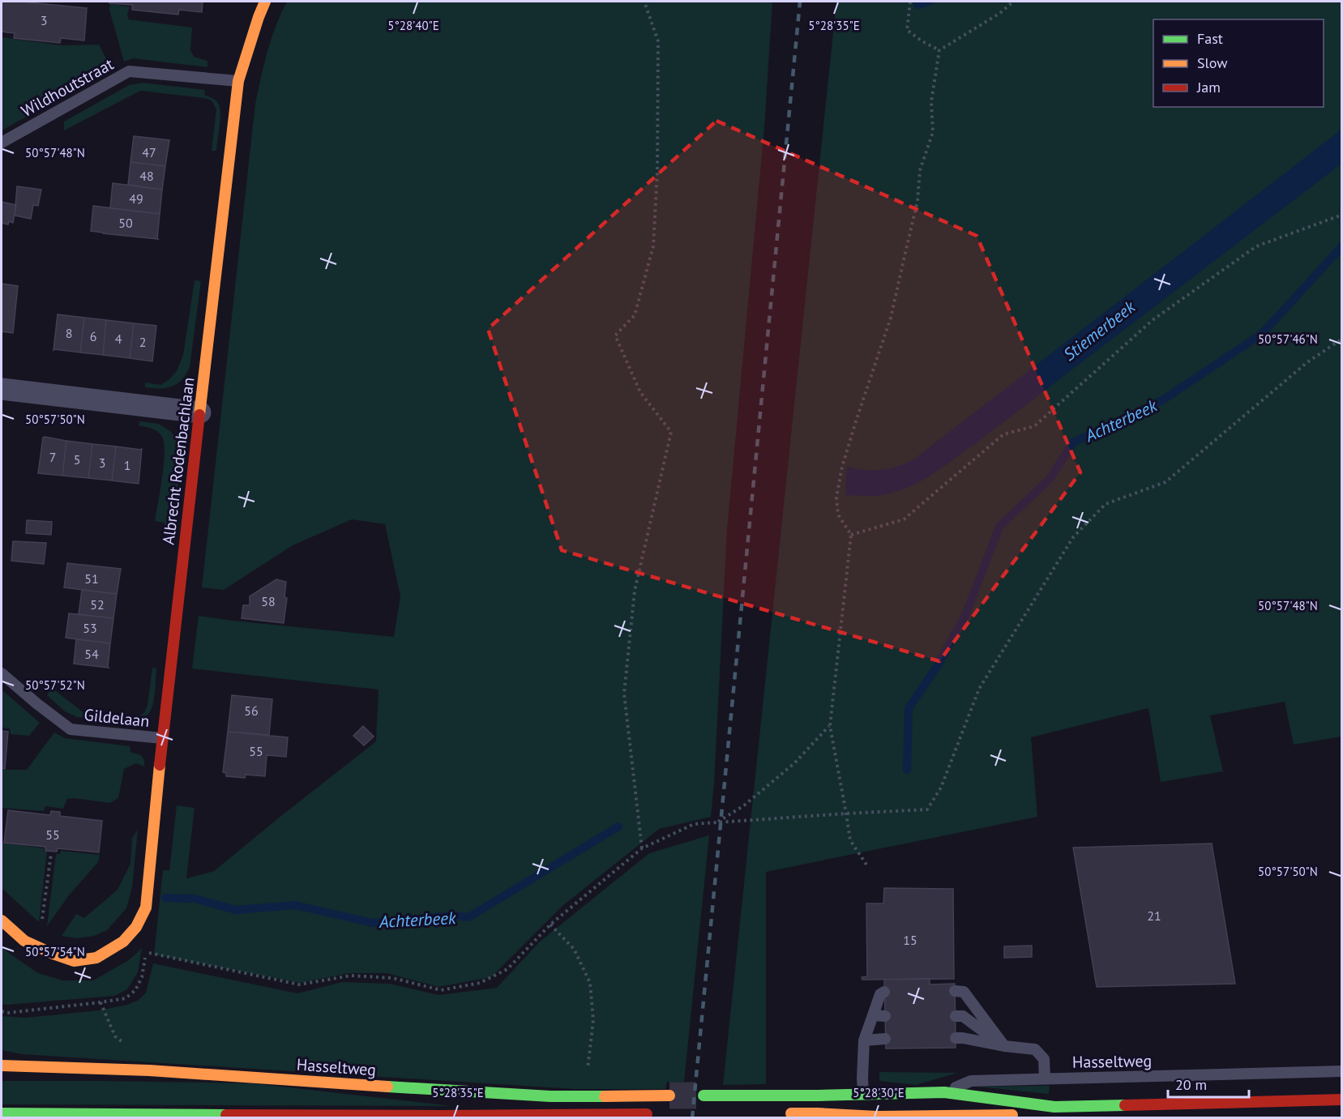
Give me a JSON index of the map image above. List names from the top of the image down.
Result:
{
  "streets": {
    "main road": ["Albrecht Rodenbachlaan", "Hasseltweg"],
    "lane": ["Wildhoutstraat", "Gildelaan"]
  },
  "crossings": [
    ["Wildhoutstraat", "Albrecht Rodenbachlaan"],
    ["Albrecht Rodenbachlaan", "Gildelaan"]
  ],
  "water": ["Stiemerbeek", "Achterbeek"],
  "house_numbers": [
    "3",
    "47",
    "48",
    "49",
    "50",
    "8",
    "6",
    "4",
    "2",
    "7",
    "5",
    "3",
    "1",
    "51",
    "58",
    "52",
    "53",
    "54",
    "56",
    "55",
    "55",
    "21",
    "15"
  ],
  "legend": ["Fast", "Slow", "Jam"],
  "scale_bar": "20 m",
  "coordinates": [
    "5°28'40\"E",
    "5°28'35\"E",
    "50°57'48\"N",
    "50°57'46\"N",
    "50°57'50\"N",
    "50°57'52\"N",
    "50°57'54\"N",
    "5°28'30\"E"
  ]
}
